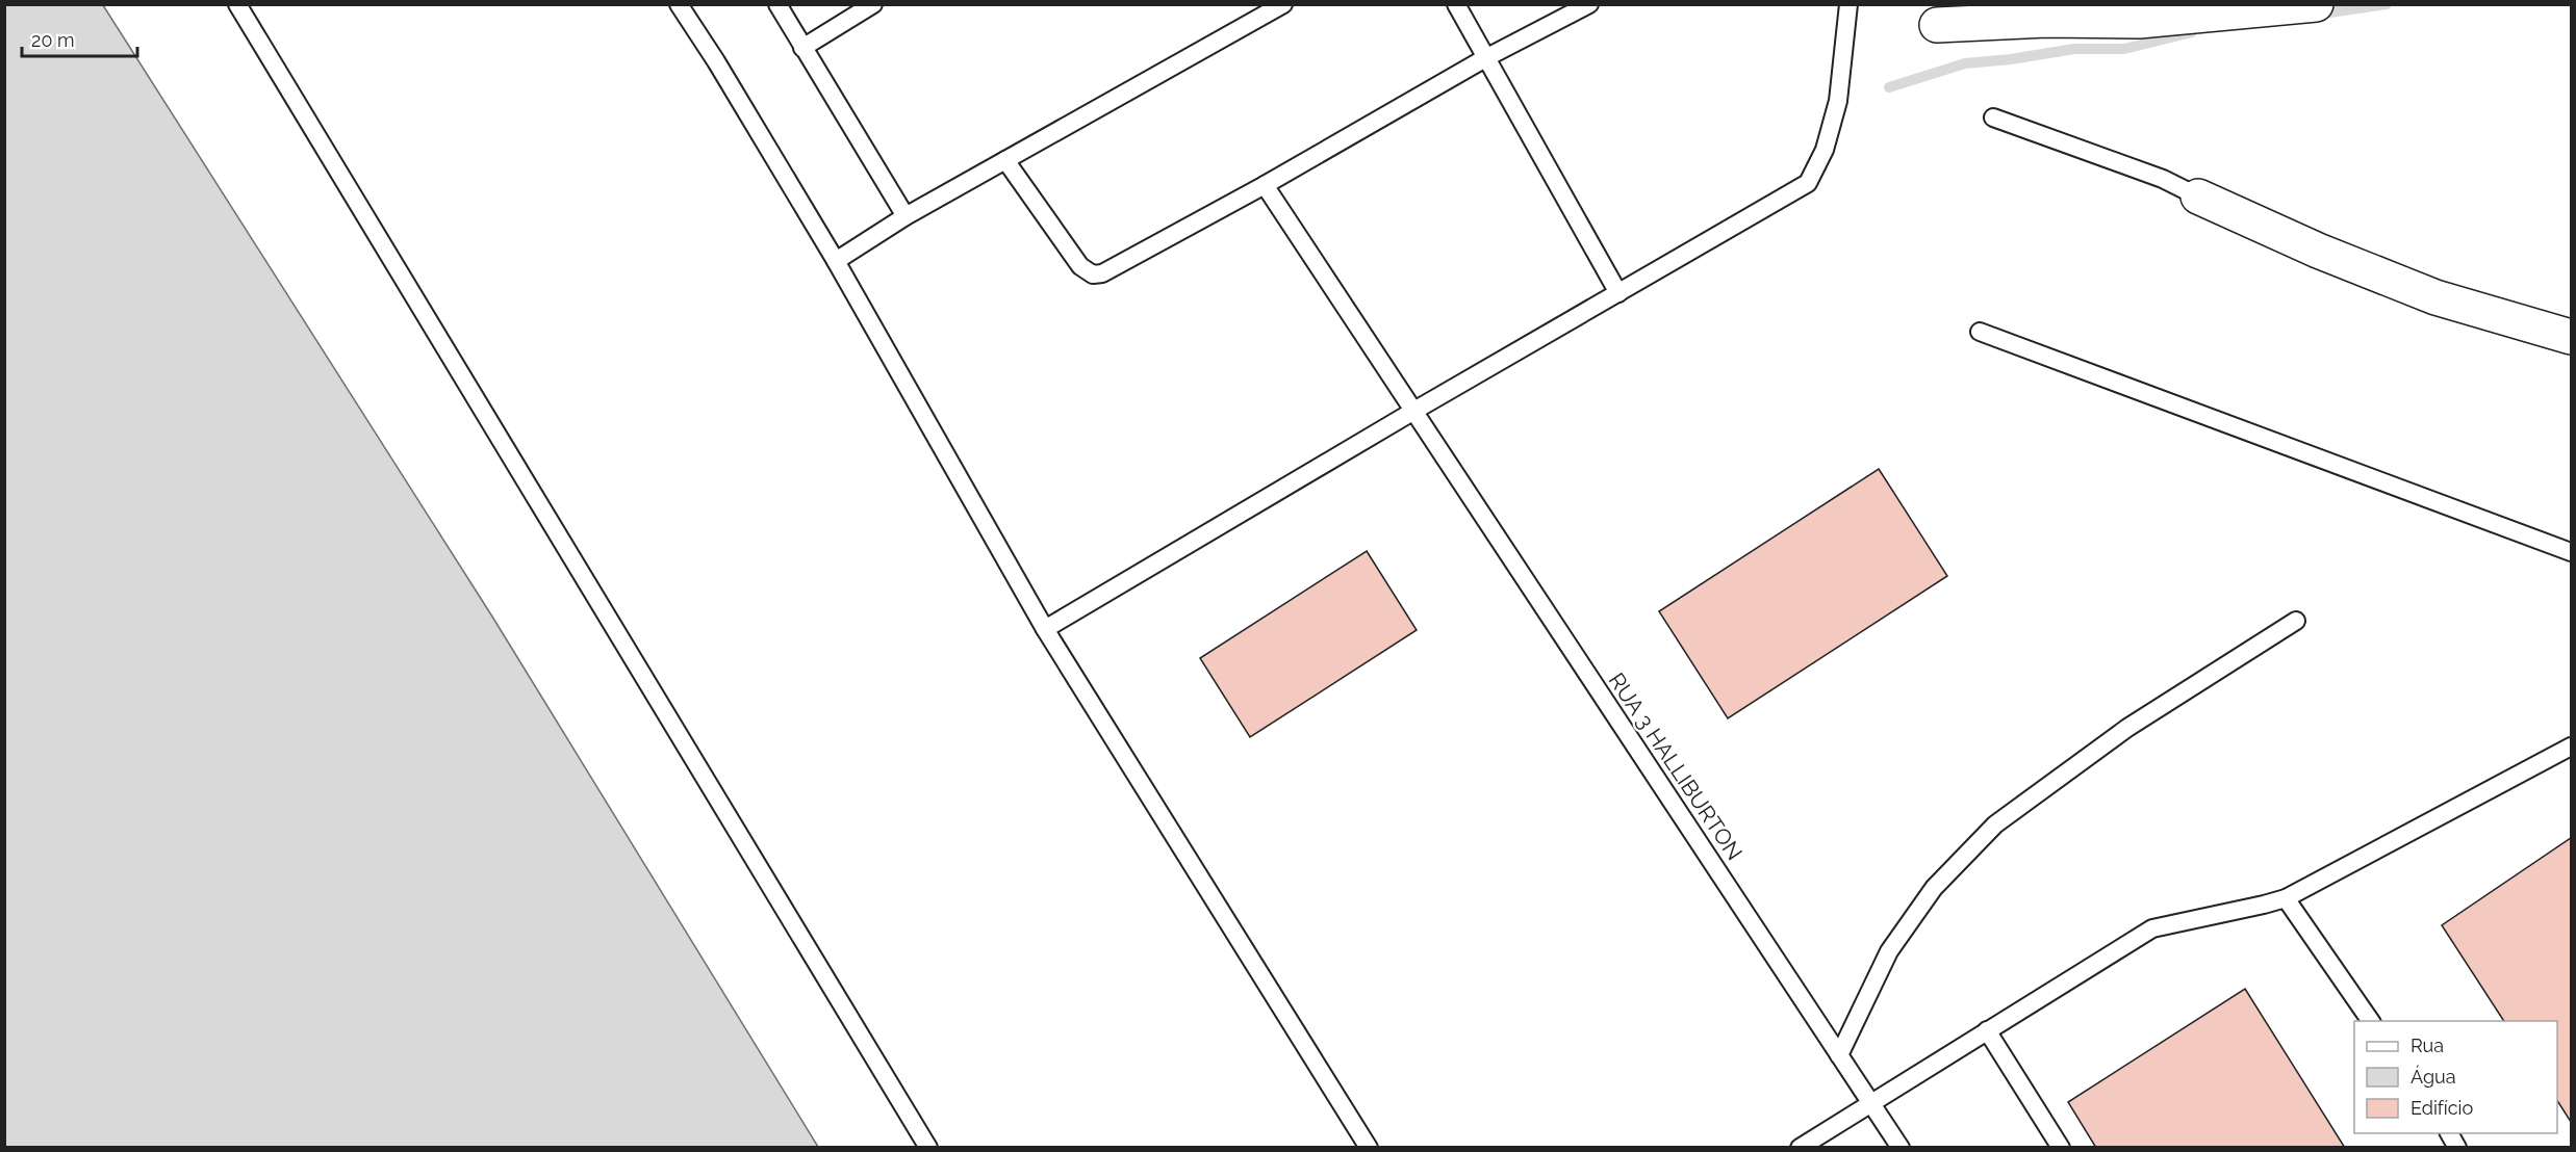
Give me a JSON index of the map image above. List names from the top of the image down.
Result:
{
  "streets": {
    "lane": ["RUA 3 HALLIBURTON"]
  },
  "legend": ["Rua", "Água", "Edifício"],
  "scale_bar": "20 m"
}
